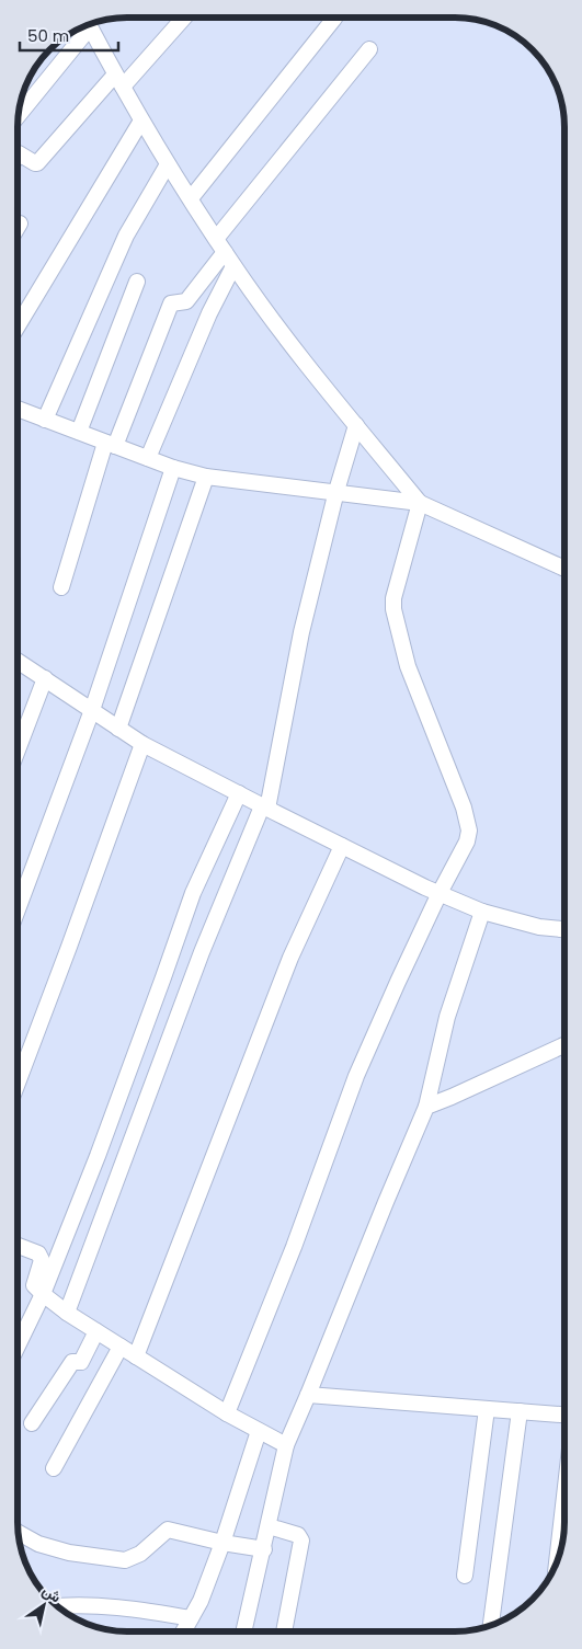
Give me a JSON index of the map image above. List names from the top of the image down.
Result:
{
  "scale_bar": "50 m",
  "north": "top right"
}
